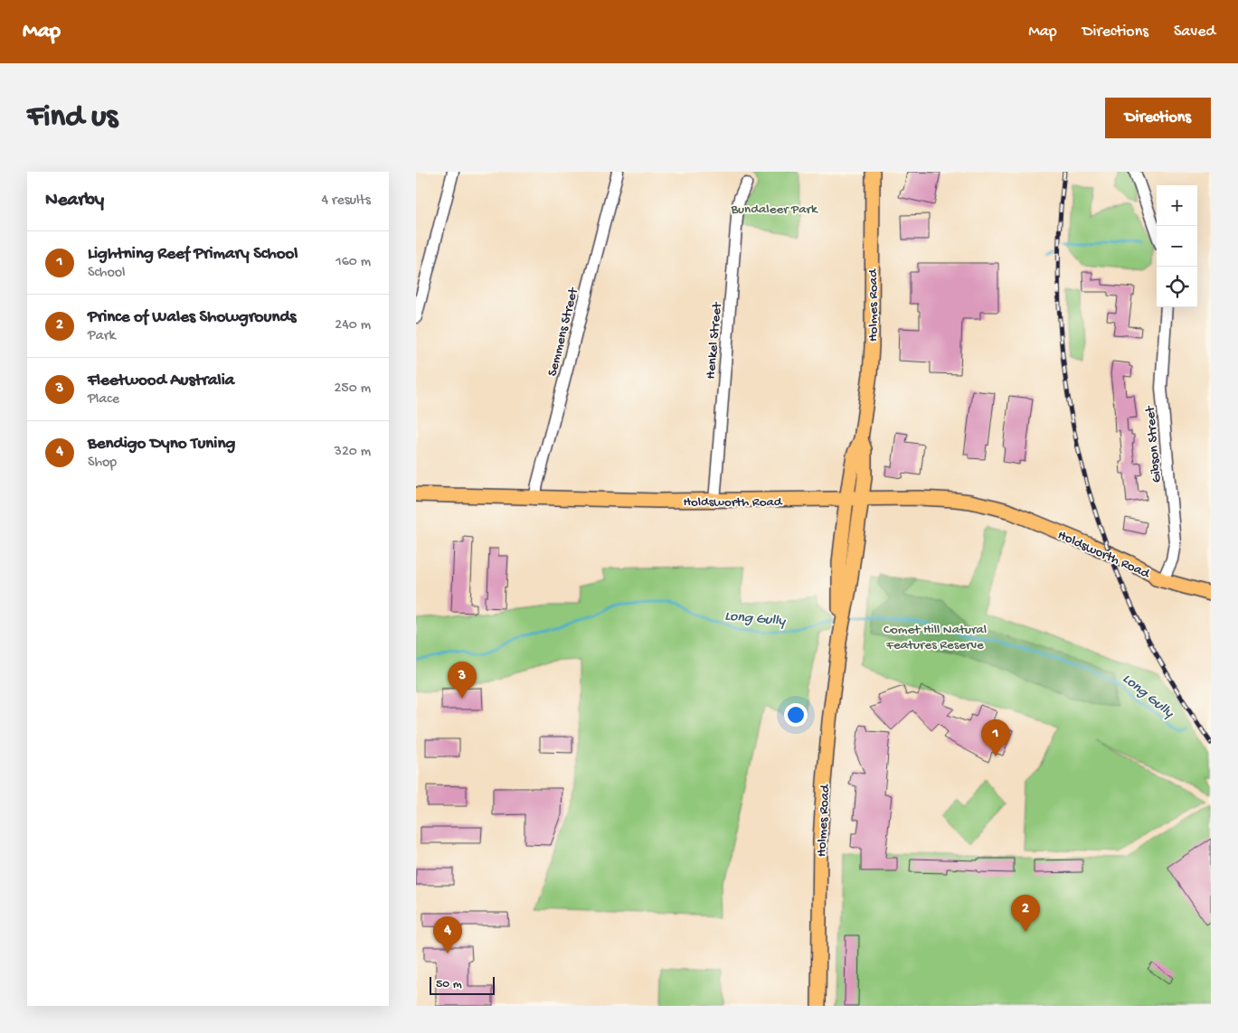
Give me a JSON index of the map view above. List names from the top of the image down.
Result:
{
  "streets": {
    "main road": ["Holmes Road", "Holdsworth Road"],
    "street": ["Semmens Street", "Henkel Street", "Gibson Street"]
  },
  "crossings": [
    ["Holmes Road", "Holdsworth Road"],
    ["Semmens Street", "Holdsworth Road"],
    ["Henkel Street", "Holdsworth Road"],
    ["Gibson Street", "Holdsworth Road"]
  ],
  "water": ["Long Gully"],
  "parks": ["Bundaleer Park", "Comet Hill Natural Features Reserve"],
  "scale_bar": "50 m",
  "page": {
    "header": "Map",
    "nav": ["Map", "Directions", "Saved"],
    "buttons": "Directions",
    "title": "Find us",
    "heading": ["Nearby", "4 results"],
    "map_buttons": ["+", "−"],
    "list": [
      {
        "mark": "1",
        "name": "Lightning Reef Primary School",
        "note": "School",
        "value": "160 m"
      },
      {
        "mark": "2",
        "name": "Prince of Wales Showgrounds",
        "note": "Park",
        "value": "240 m"
      },
      {
        "mark": "3",
        "name": "Fleetwood Australia",
        "note": "Place",
        "value": "250 m"
      },
      {
        "mark": "4",
        "name": "Bendigo Dyno Tuning",
        "note": "Shop",
        "value": "320 m"
      }
    ],
    "pins": [
      "3",
      "1",
      "2",
      "4"
    ],
    "scale": "50 m"
  }
}
